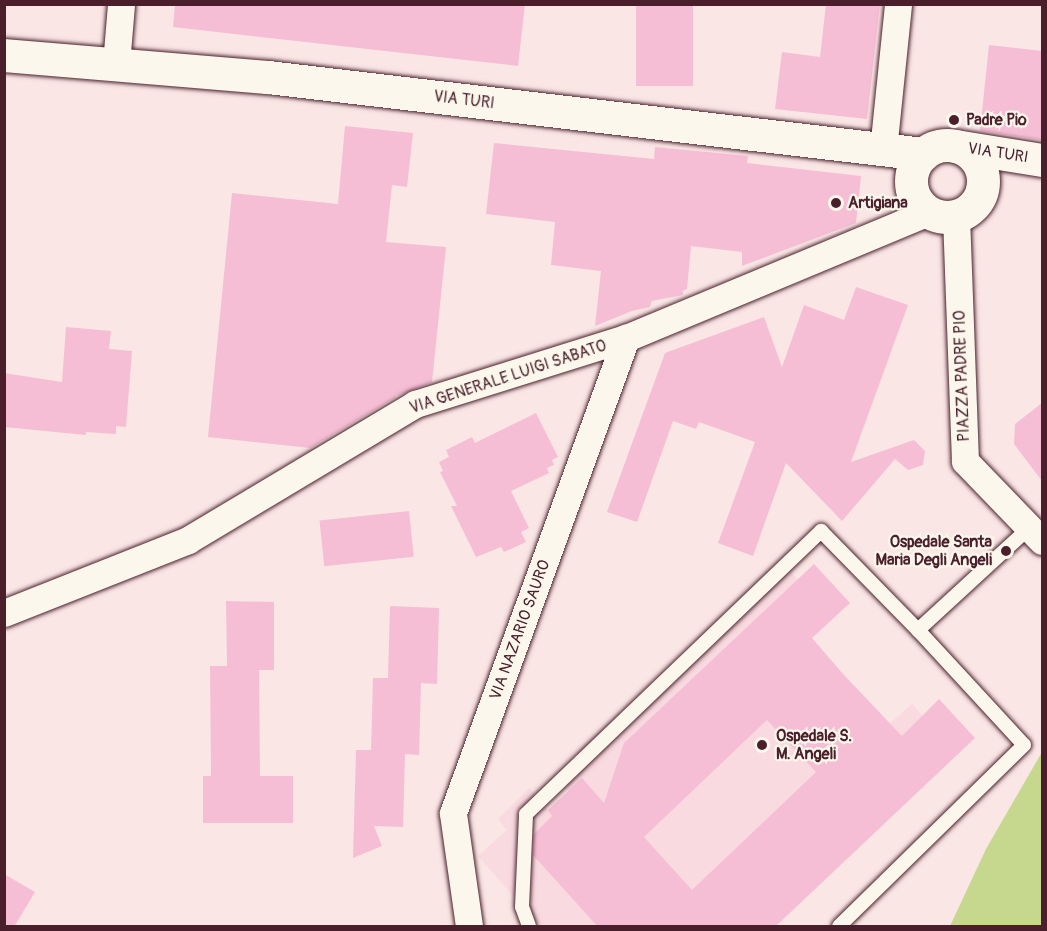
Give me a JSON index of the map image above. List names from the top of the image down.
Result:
{
  "streets": {
    "street": [
      "VIA TURI",
      "PIAZZA PADRE PIO",
      "VIA GENERALE LUIGI SABATO",
      "VIA NAZARIO SAURO"
    ]
  },
  "crossings": [
    ["VIA TURI", "PIAZZA PADRE PIO"],
    ["VIA TURI", "VIA GENERALE LUIGI SABATO"],
    ["PIAZZA PADRE PIO", "VIA GENERALE LUIGI SABATO"],
    ["VIA GENERALE LUIGI SABATO", "VIA NAZARIO SAURO"]
  ],
  "places": [
    "Padre Pio",
    "Artigiana",
    "Ospedale Santa Maria Degli Angeli",
    "Ospedale S. M. Angeli"
  ]
}
